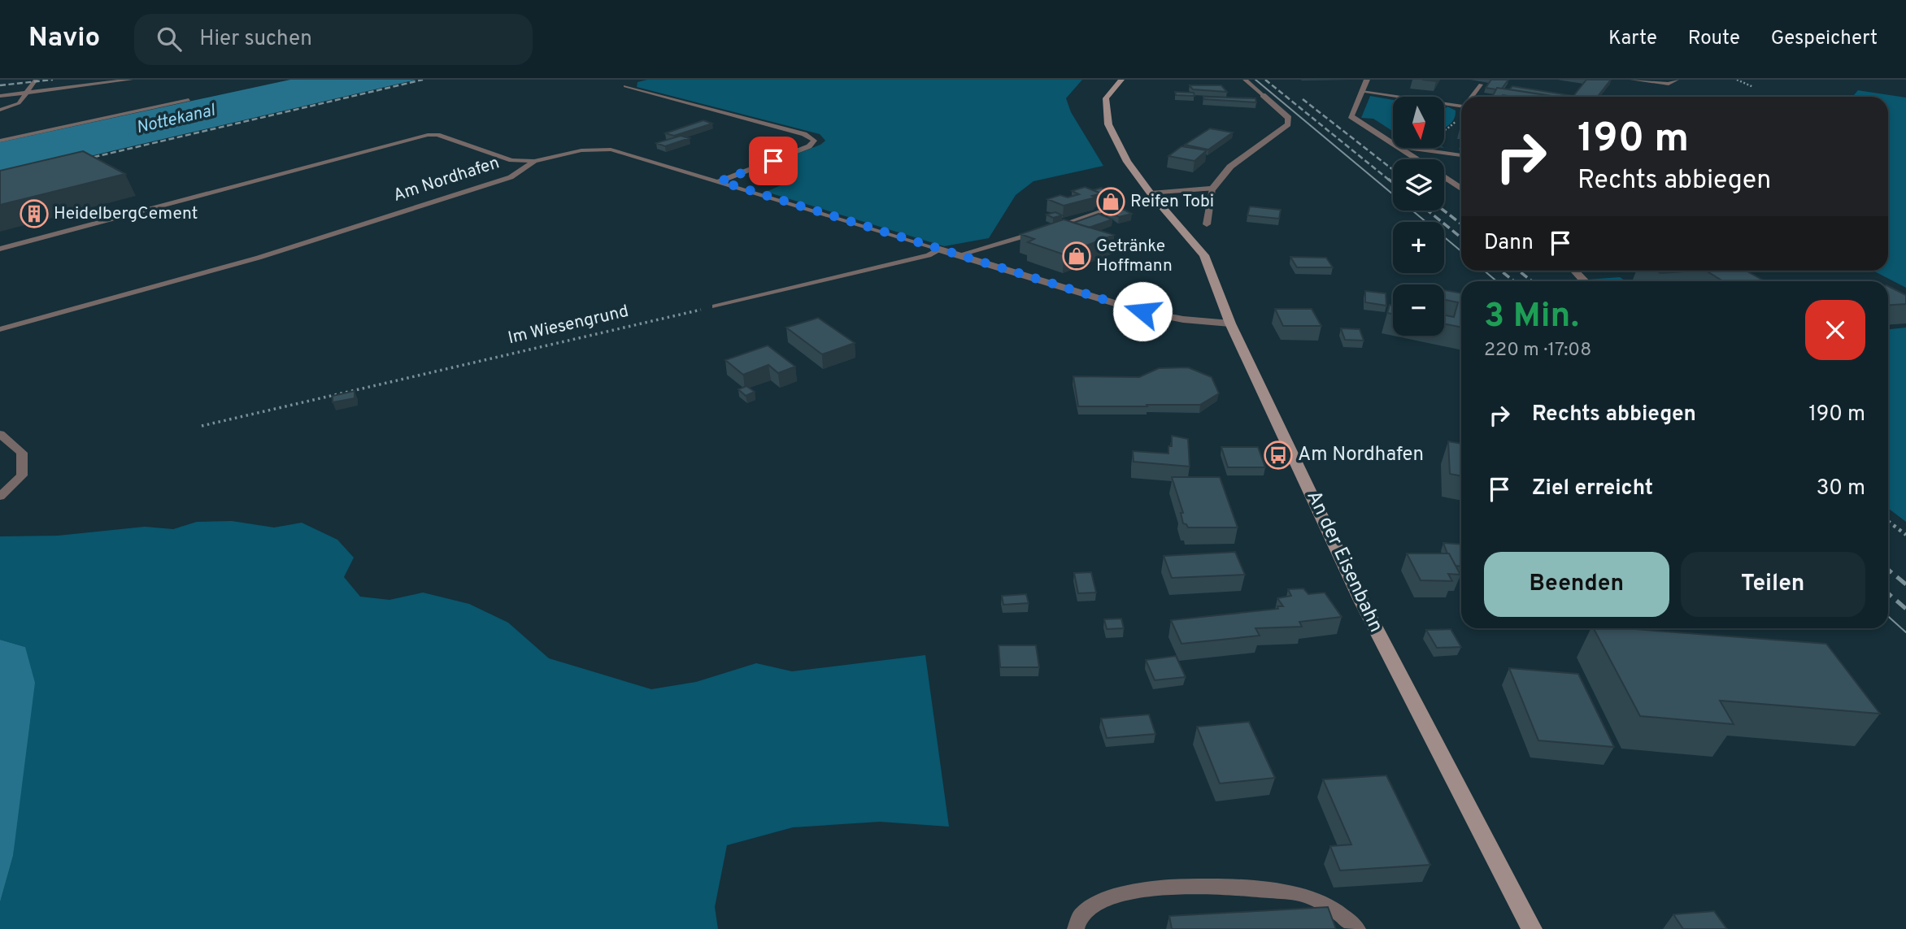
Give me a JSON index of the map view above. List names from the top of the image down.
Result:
{
  "streets": {
    "main road": ["An der Eisenbahn"],
    "street": ["Am Nordhafen"],
    "path": ["Im Wiesengrund"]
  },
  "crossings": [
    ["Am Nordhafen", "An der Eisenbahn"]
  ],
  "water": ["Nottekanal"],
  "places": {
    "shop": ["Reifen Tobi", "Getränke Hoffmann"],
    "building": ["HeidelbergCement"],
    "bus stop": ["Am Nordhafen"]
  },
  "north": "bottom",
  "page": {
    "header": "Navio",
    "search": "Hier suchen",
    "nav": ["Karte", "Route", "Gespeichert"],
    "map_buttons": ["+", "−"],
    "turn": ["190 m", "Rechts abbiegen"],
    "then": "Dann",
    "heading": ["3 Min.", "220 m · 17:08"],
    "list": [
      {
        "name": "Rechts abbiegen",
        "value": "190 m"
      },
      {
        "name": "Ziel erreicht",
        "value": "30 m"
      }
    ],
    "buttons": ["Beenden", "Teilen"]
  }
}
